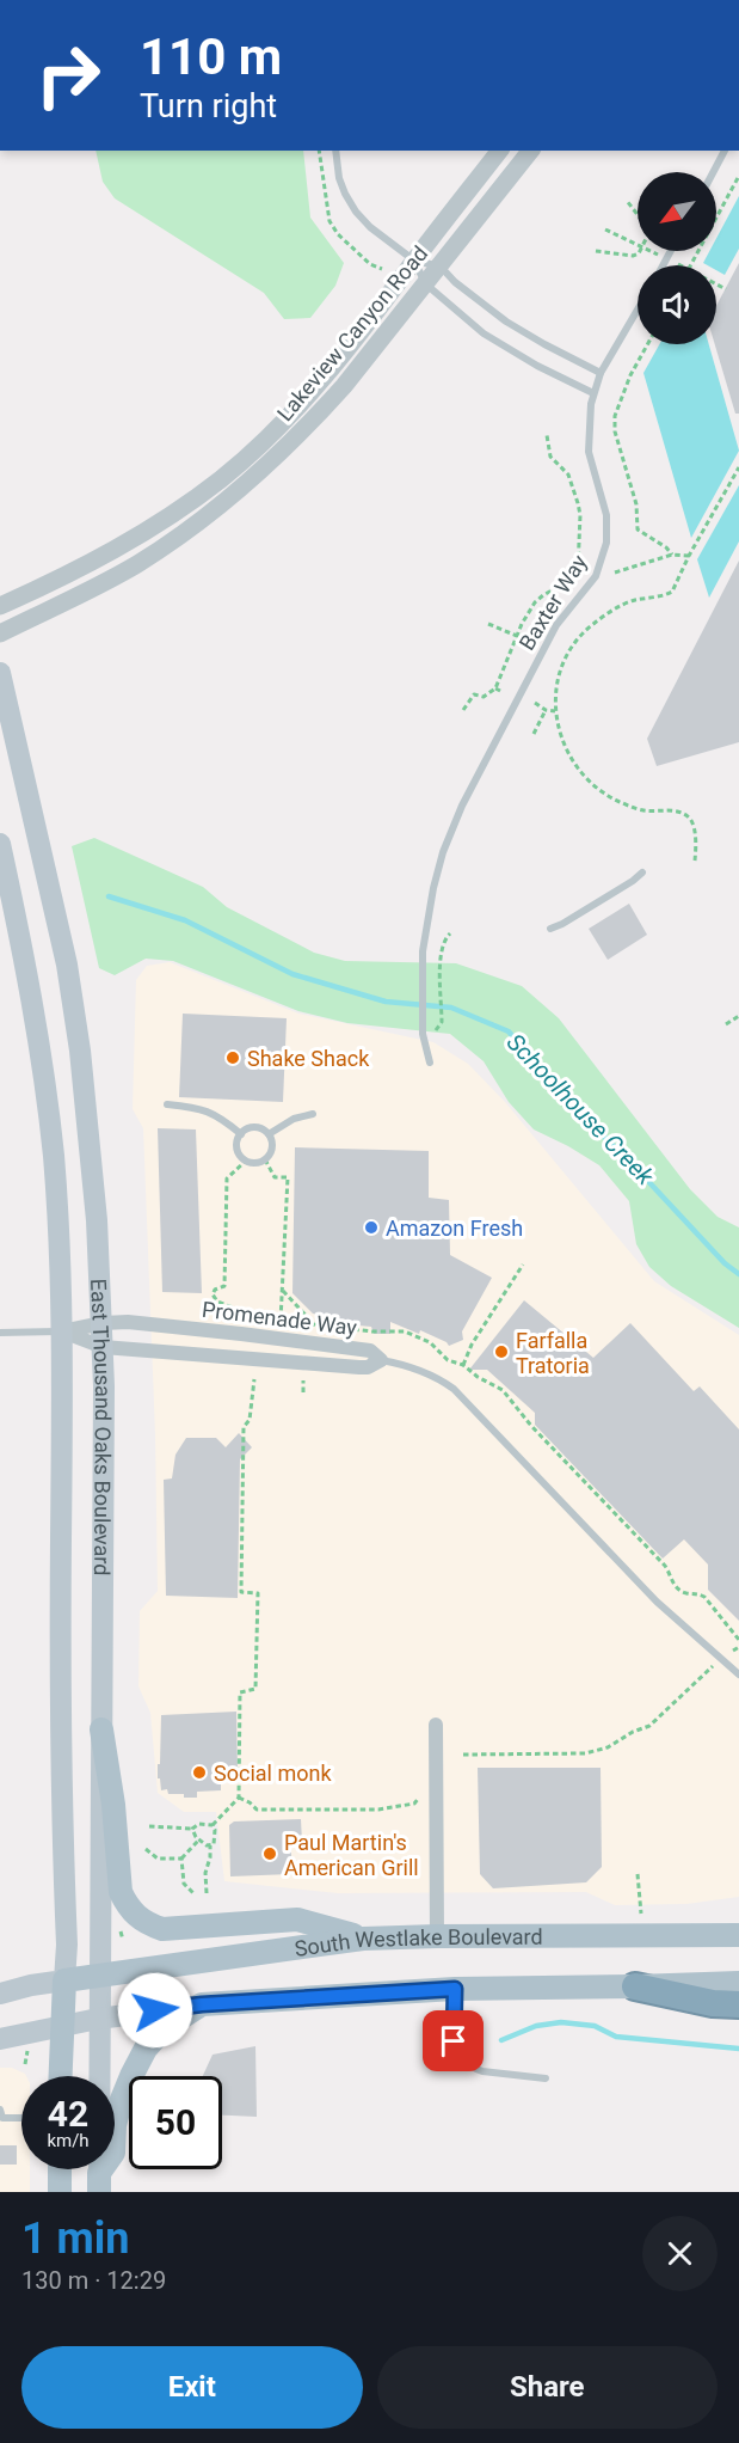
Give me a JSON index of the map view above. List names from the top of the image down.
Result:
{
  "streets": {
    "main road": ["East Thousand Oaks Boulevard", "South Westlake Boulevard"],
    "street": ["Lakeview Canyon Road", "Promenade Way"],
    "lane": ["Baxter Way"]
  },
  "crossings": [
    ["Promenade Way", "East Thousand Oaks Boulevard"],
    ["East Thousand Oaks Boulevard", "South Westlake Boulevard"]
  ],
  "water": ["Schoolhouse Creek"],
  "places": [
    "Shake Shack",
    "Amazon Fresh",
    "Farfalla Tratoria",
    "Social monk",
    "Paul Martin's American Grill"
  ],
  "north": "bottom left",
  "page": {
    "turn": ["110 m", "Turn right"],
    "speed": "42 km/h",
    "limit": "50",
    "heading": ["1 min", "130 m · 12:29"],
    "buttons": ["Exit", "Share"]
  }
}
